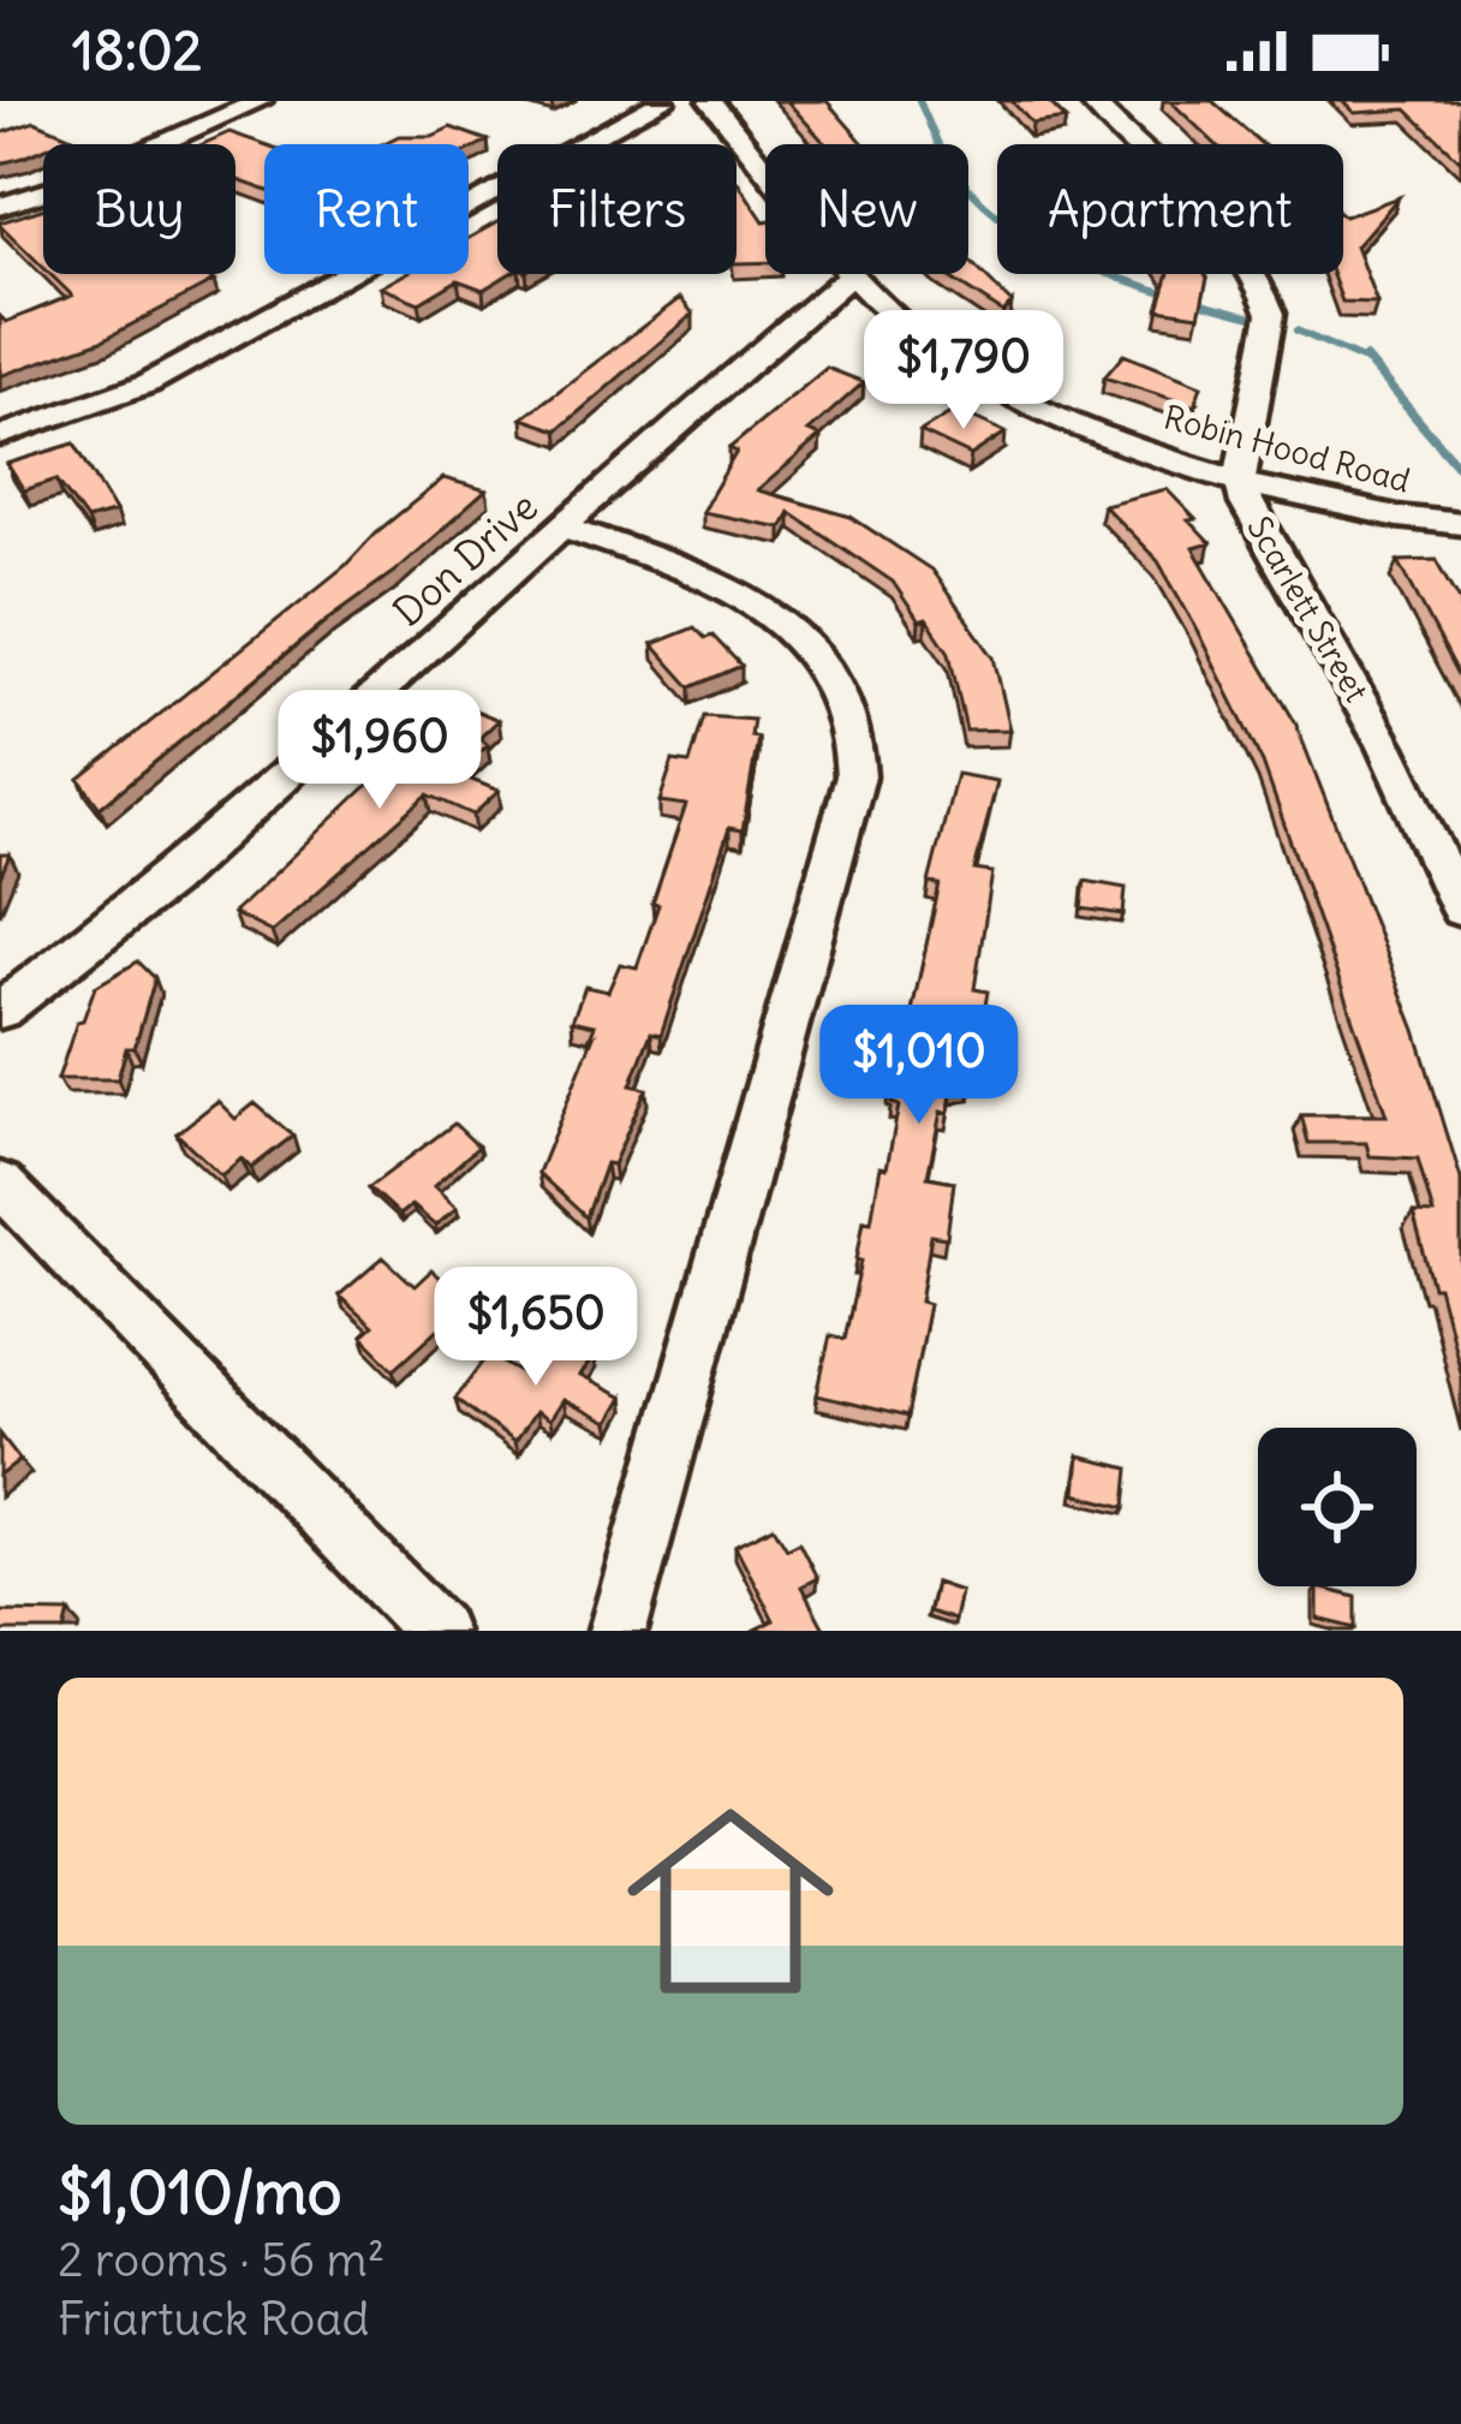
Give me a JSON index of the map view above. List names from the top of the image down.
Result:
{
  "streets": {
    "street": ["Robin Hood Road", "Don Drive", "Scarlett Street"]
  },
  "crossings": [
    ["Robin Hood Road", "Don Drive"],
    ["Robin Hood Road", "Scarlett Street"]
  ],
  "page": {
    "status": "18:02",
    "chip": [
      "Buy",
      "Rent",
      "Filters",
      "New",
      "Apartment"
    ],
    "price": [
      "$1,790",
      "$1,960",
      "$1,010",
      "$1,650"
    ],
    "list": [
      {
        "name": "$1,010/mo",
        "note": "2 rooms · 56 m² · Friartuck Road"
      }
    ]
  }
}
